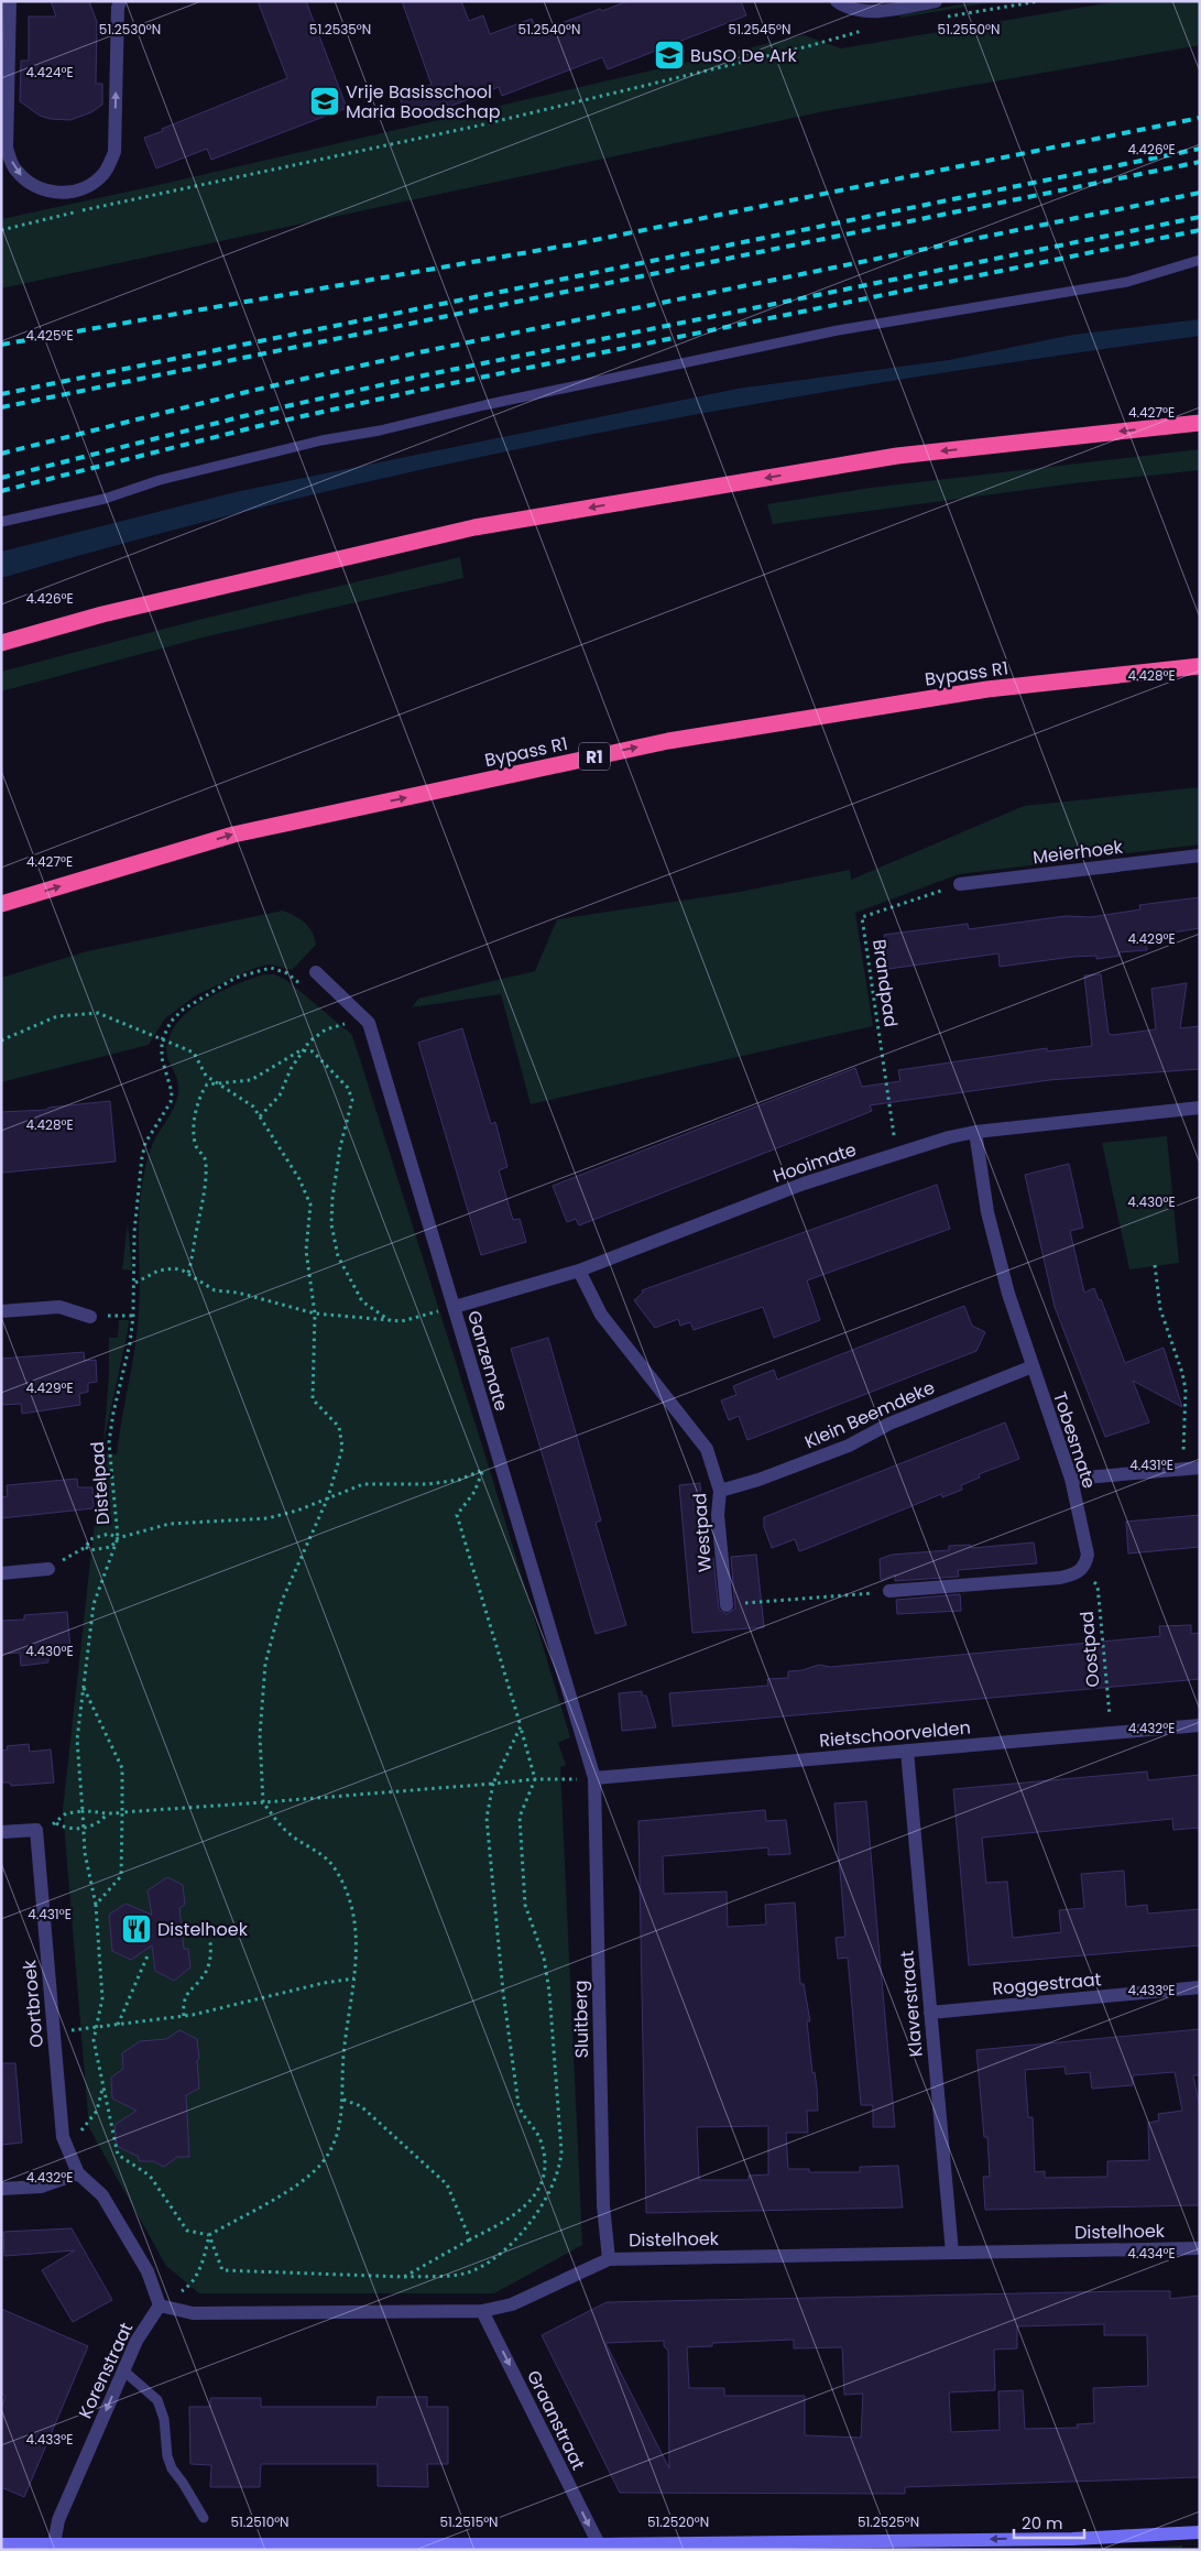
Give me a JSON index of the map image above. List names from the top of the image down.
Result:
{
  "streets": {
    "highway": ["Bypass R1", "R1"],
    "street": [
      "Meierhoek",
      "Hooimate",
      "Ganzemate",
      "Klein Beemdeke",
      "Tobesmate",
      "Westpad",
      "Rietschoorvelden",
      "Roggestraat",
      "Oortbroek",
      "Klaverstraat",
      "Sluitberg",
      "Distelhoek",
      "Korenstraat",
      "Graanstraat"
    ],
    "path": ["Brandpad", "Distelpad", "Oostpad"]
  },
  "crossings": [
    ["Meierhoek", "Brandpad"],
    ["Brandpad", "Hooimate"],
    ["Hooimate", "Ganzemate"],
    ["Hooimate", "Tobesmate"],
    ["Hooimate", "Westpad"],
    ["Ganzemate", "Rietschoorvelden"],
    ["Ganzemate", "Sluitberg"],
    ["Klein Beemdeke", "Tobesmate"],
    ["Klein Beemdeke", "Westpad"],
    ["Tobesmate", "Oostpad"],
    ["Oostpad", "Rietschoorvelden"],
    ["Rietschoorvelden", "Klaverstraat"],
    ["Rietschoorvelden", "Sluitberg"],
    ["Roggestraat", "Klaverstraat"],
    ["Klaverstraat", "Distelhoek"],
    ["Sluitberg", "Distelhoek"],
    ["Distelhoek", "Korenstraat"],
    ["Distelhoek", "Graanstraat"]
  ],
  "one_way": ["Bypass R1", "Korenstraat", "Graanstraat"],
  "places": {
    "school or university": ["BuSO De Ark", "Vrije Basisschool Maria Boodschap"],
    "restaurant": ["Distelhoek"]
  },
  "scale_bar": "20 m",
  "coordinates": [
    "51.2540°N",
    "51.2545°N",
    "51.2530°N",
    "51.2535°N",
    "51.2550°N",
    "4.424°E",
    "4.426°E",
    "4.425°E",
    "4.427°E",
    "4.428°E",
    "4.429°E",
    "4.430°E",
    "4.431°E",
    "4.432°E",
    "4.433°E",
    "4.434°E",
    "51.2510°N",
    "51.2515°N",
    "51.2520°N",
    "51.2525°N"
  ]
}
